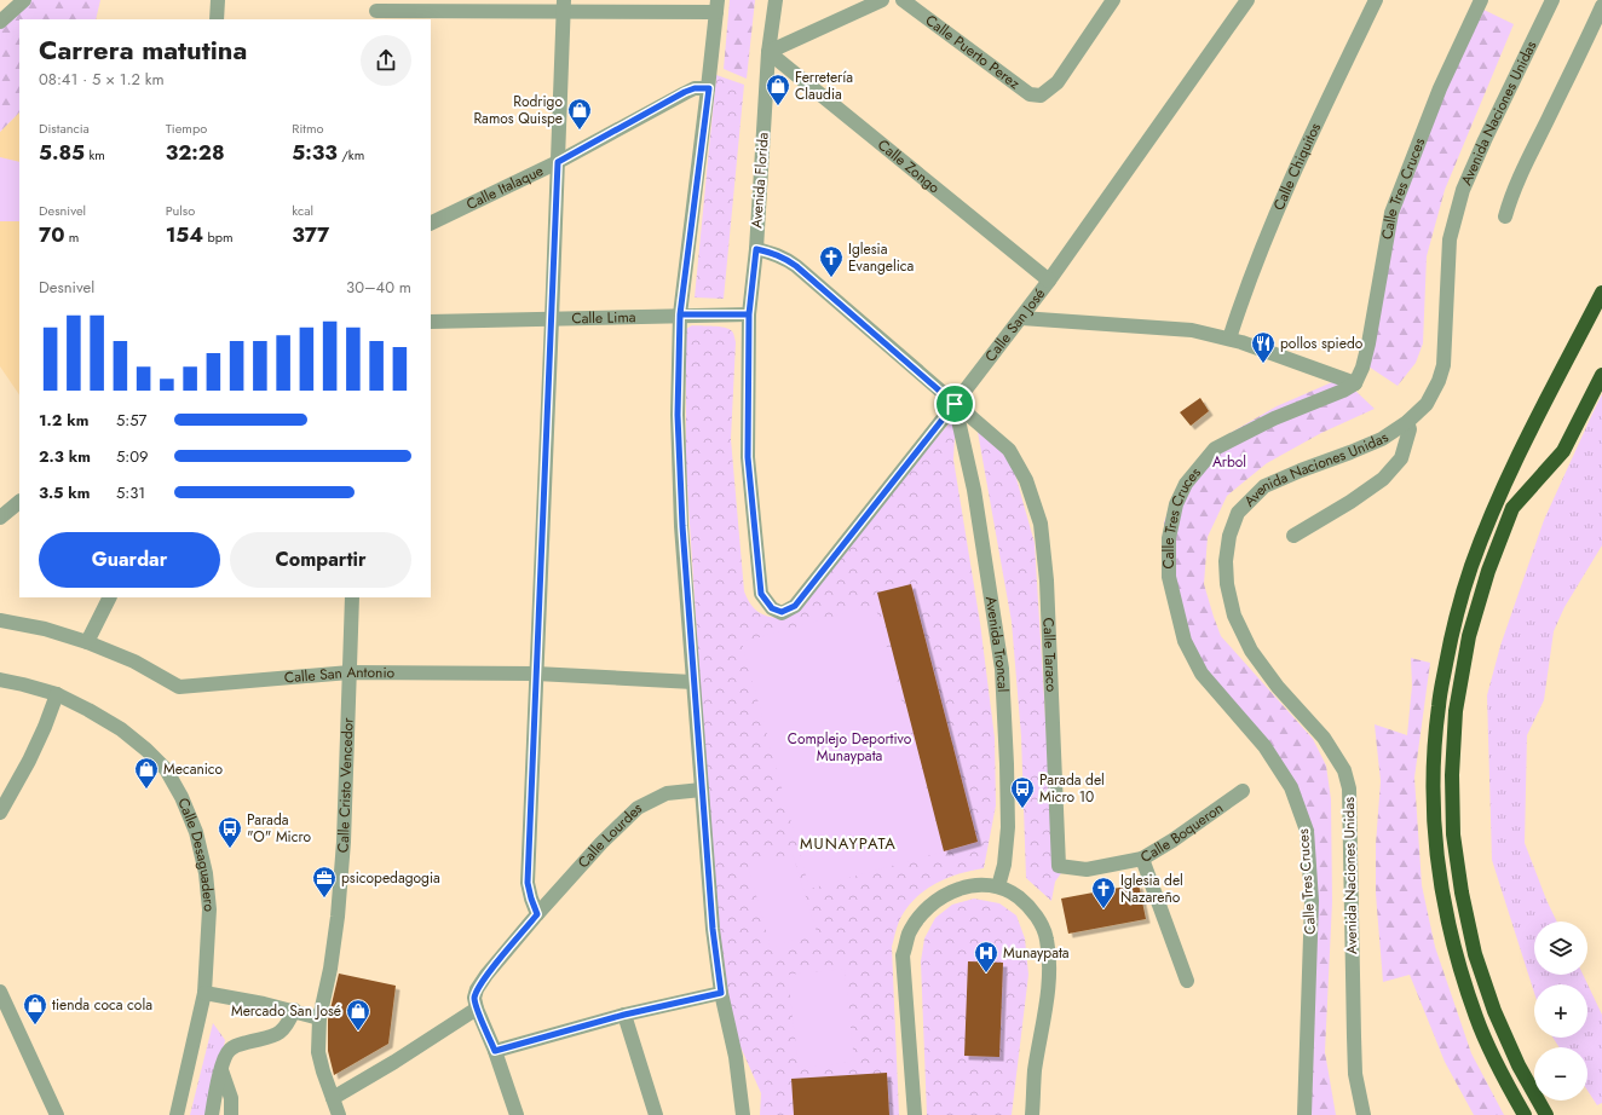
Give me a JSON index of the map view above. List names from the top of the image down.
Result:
{
  "streets": {
    "street": [
      "Calle Puerto Perez",
      "Avenida Naciones Unidas",
      "Calle Zongo",
      "Calle Chiquitos",
      "Avenida Florida",
      "Calle Italaque",
      "Calle Tres Cruces",
      "Calle Lima",
      "Calle San José",
      "Avenida Troncal",
      "Calle Taraco",
      "Calle San Antonio",
      "Calle Cristo Vencedor",
      "Calle Boqueron",
      "Calle Lourdes",
      "Calle Desaguadero"
    ]
  },
  "crossings": [
    ["Calle Zongo", "Avenida Florida"],
    ["Calle Zongo", "Calle San José"],
    ["Avenida Florida", "Calle Lima"],
    ["Avenida Florida", "Calle San José"],
    ["Calle San José", "Avenida Troncal"],
    ["Calle San José", "Calle Taraco"],
    ["Avenida Troncal", "Calle Taraco"],
    ["Calle Taraco", "Calle Boqueron"],
    ["Calle San Antonio", "Calle Cristo Vencedor"]
  ],
  "districts": ["MUNAYPATA"],
  "parks": ["Arbol", "Complejo Deportivo Munaypata"],
  "places": {
    "shop": [
      "Ferretería Claudia",
      "Rodrigo Ramos Quispe",
      "Mecanico",
      "tienda coca cola",
      "Mercado San José"
    ],
    "church": ["Iglesia Evangelica", "Iglesia del Nazareño"],
    "restaurant": ["pollos spiedo"],
    "bus stop": ["Parada del Micro 10", "Parada \"O\" Micro"],
    "office": ["psicopedagogia"],
    "hospital": ["Munaypata"]
  },
  "page": {
    "heading": ["Carrera matutina", "08:41 · 5 × 1.2 km"],
    "stats": [
      ["Distancia", "5.85 km"],
      ["Tiempo", "32:28"],
      ["Ritmo", "5:33 /km"],
      ["Desnivel", "70 m"],
      ["Pulso", "154 bpm"],
      ["kcal", "377"]
    ],
    "chart": ["Desnivel", "30–40 m"],
    "list": [
      {
        "name": "1.2 km",
        "note": "5:57"
      },
      {
        "name": "2.3 km",
        "note": "5:09"
      },
      {
        "name": "3.5 km",
        "note": "5:31"
      }
    ],
    "buttons": ["Guardar", "Compartir"],
    "map_buttons": ["+", "−"]
  }
}
